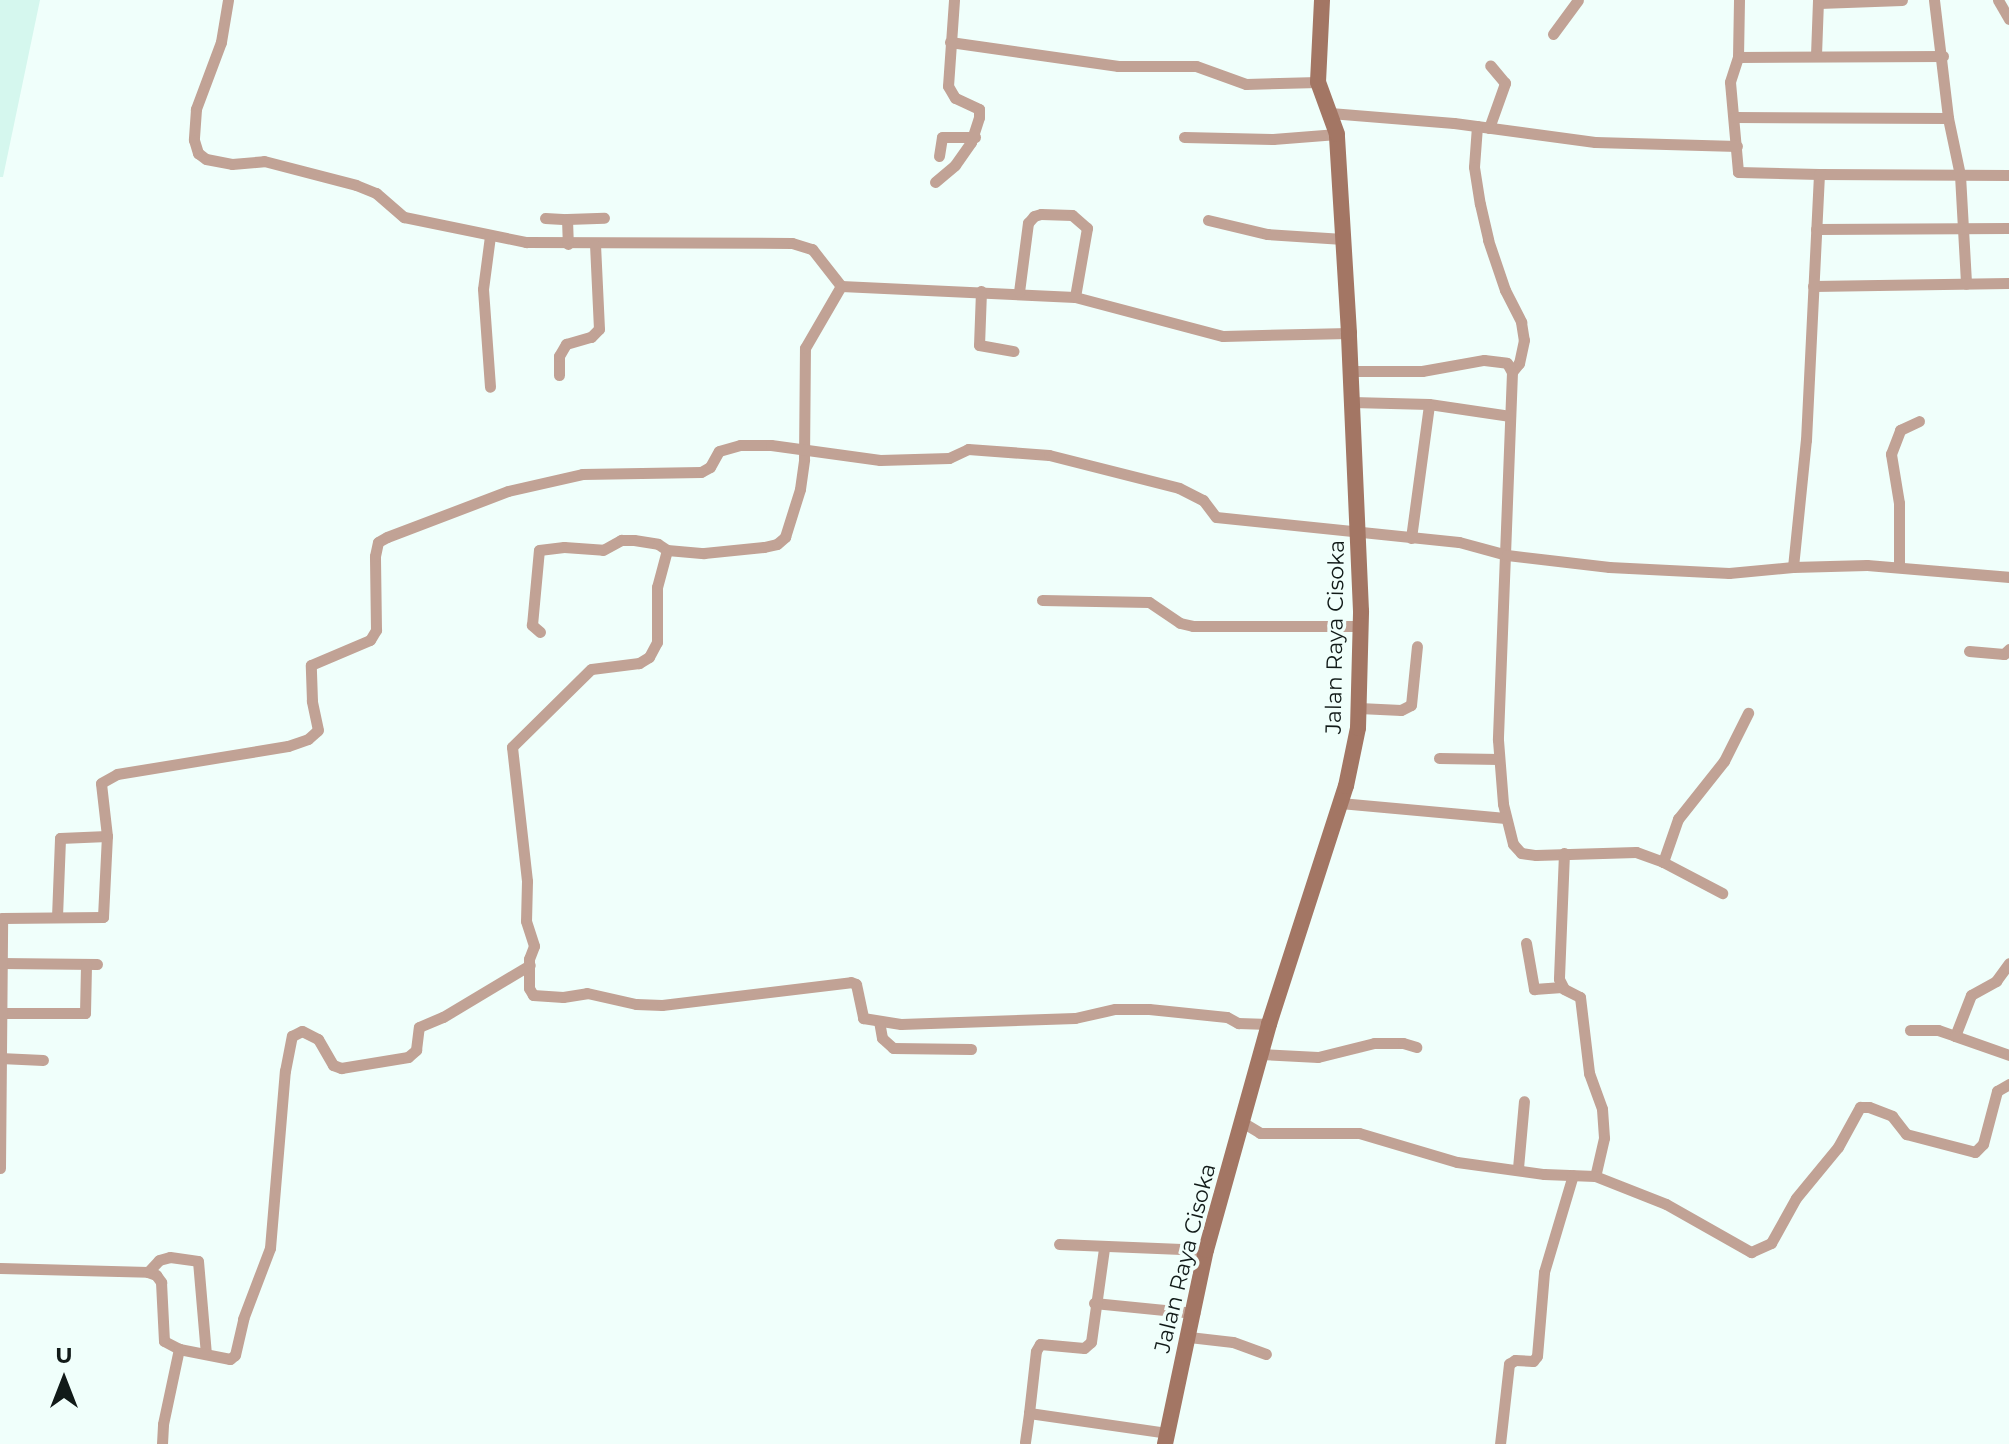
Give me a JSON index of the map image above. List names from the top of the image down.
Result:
{
  "streets": {
    "street": ["Jalan Raya Cisoka"]
  },
  "north": "top"
}
